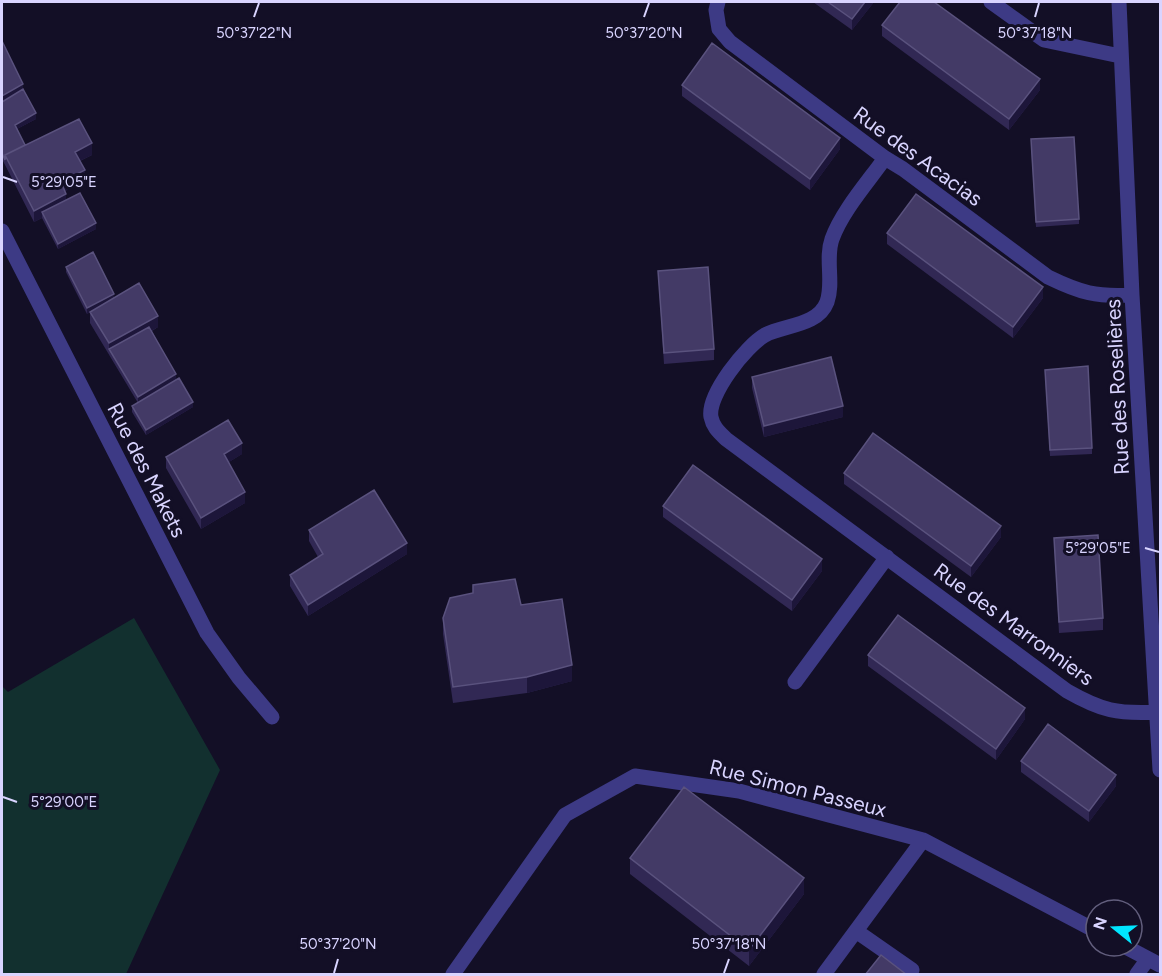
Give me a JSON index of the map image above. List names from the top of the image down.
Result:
{
  "streets": {
    "street": [
      "Rue des Acacias",
      "Rue des Roselières",
      "Rue des Makets",
      "Rue des Marronniers",
      "Rue Simon Passeux"
    ]
  },
  "crossings": [
    ["Rue des Acacias", "Rue des Roselières"],
    ["Rue des Acacias", "Rue des Marronniers"],
    ["Rue des Roselières", "Rue des Marronniers"]
  ],
  "north": "left",
  "coordinates": [
    "50°37'22\"N",
    "50°37'20\"N",
    "50°37'18\"N",
    "5°29'05\"E",
    "5°29'00\"E"
  ]
}
